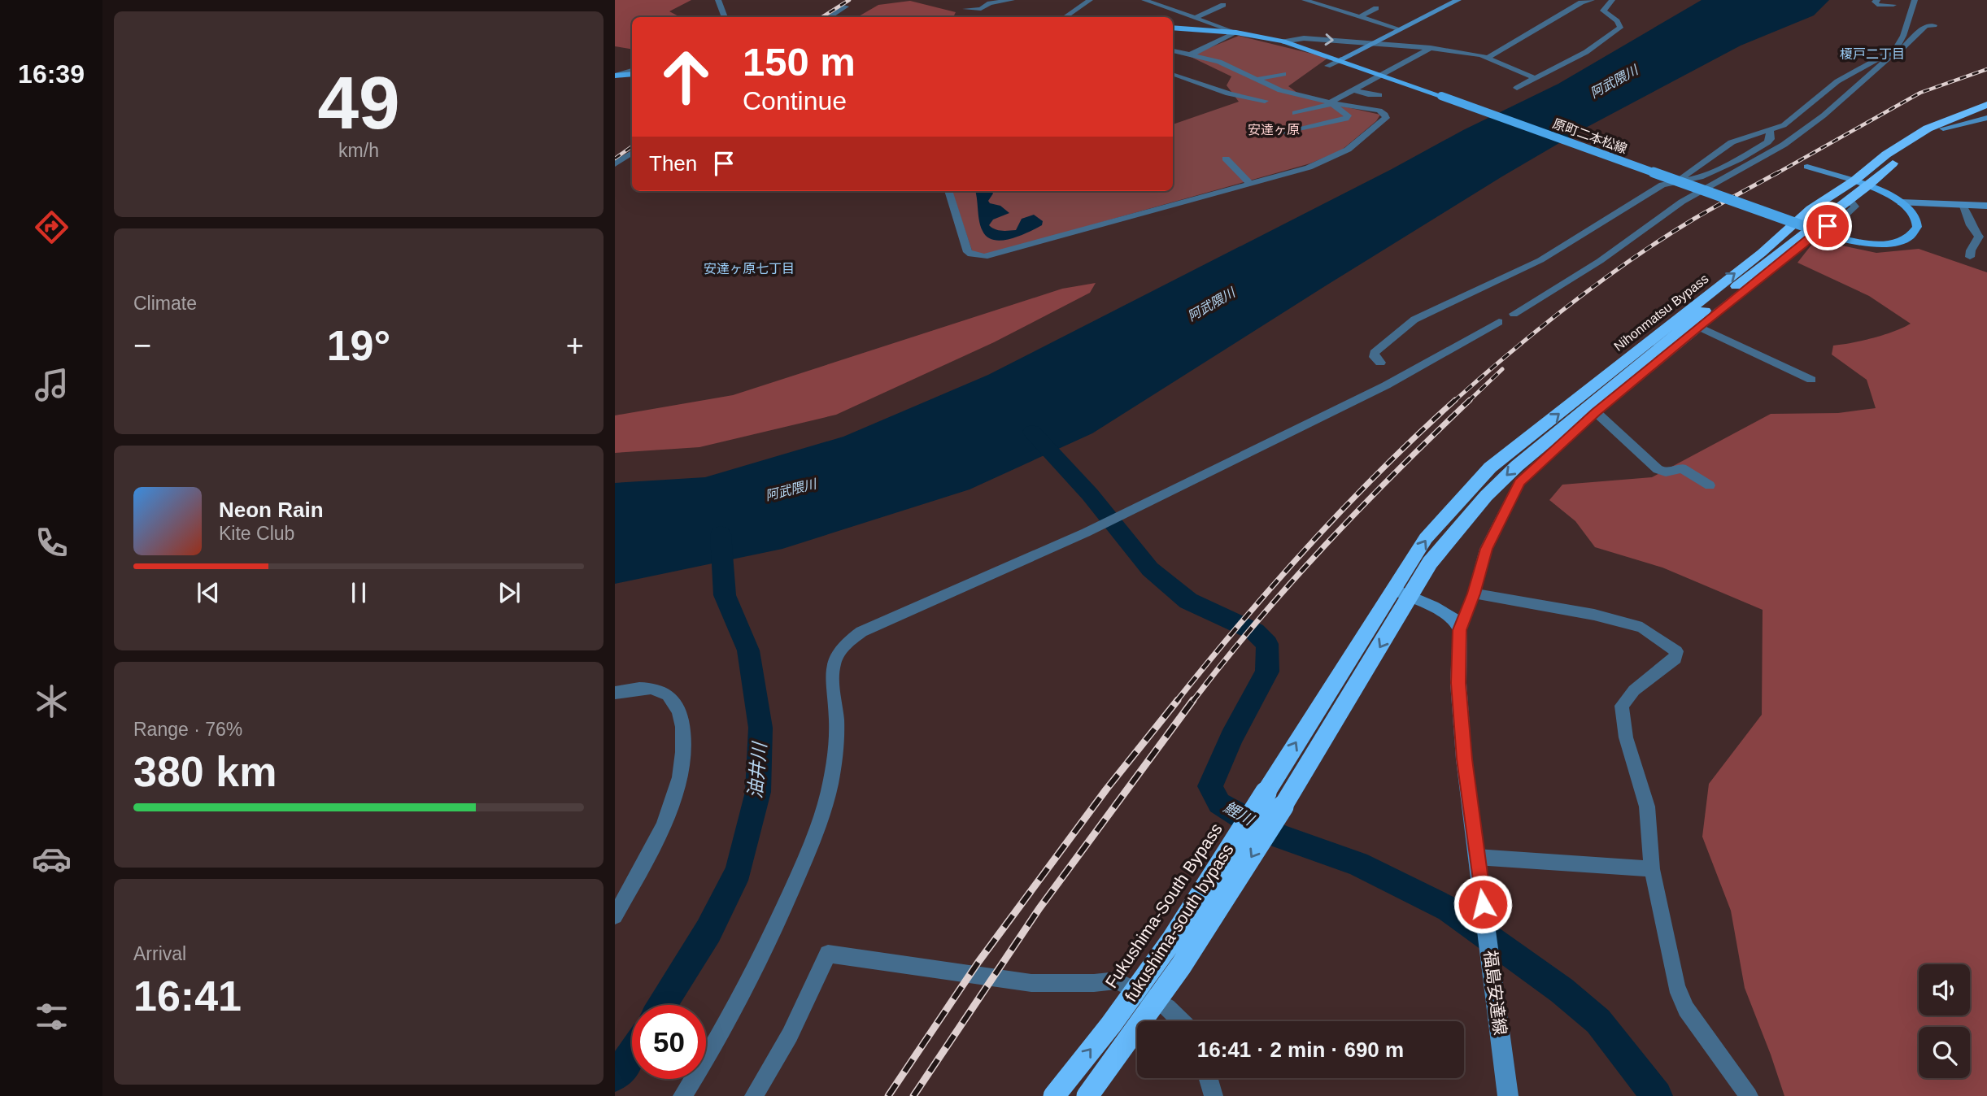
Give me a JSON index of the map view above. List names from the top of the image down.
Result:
{
  "streets": {
    "highway": ["Nihonmatsu Bypass", "Fukushima-South Bypass", "fukushima-south bypass"],
    "main road": ["原町二本松線"],
    "street": ["福島安達線"]
  },
  "crossings": [
    ["原町二本松線", "Nihonmatsu Bypass"],
    ["Nihonmatsu Bypass", "Fukushima-South Bypass"],
    ["Nihonmatsu Bypass", "fukushima-south bypass"],
    ["Fukushima-South Bypass", "fukushima-south bypass"]
  ],
  "one_way": ["Fukushima-South Bypass", "fukushima-south bypass"],
  "districts": ["榎戸二丁目", "安達ヶ原七丁目"],
  "water": ["阿武隈川", "油井川", "鯉川"],
  "parks": ["安達ヶ原"],
  "page": {
    "tabs": "16:39",
    "tile": [
      ["49", "km/h"],
      "Climate",
      ["Range · 76%", "380 km"],
      ["Arrival", "16:41"]
    ],
    "turn": ["150 m", "Continue"],
    "then": "Then",
    "heat": ["−", "19°", "+"],
    "song": ["Neon Rain", "Kite Club"],
    "limit": "50",
    "trip": "16:41 · 2 min · 690 m"
  }
}
